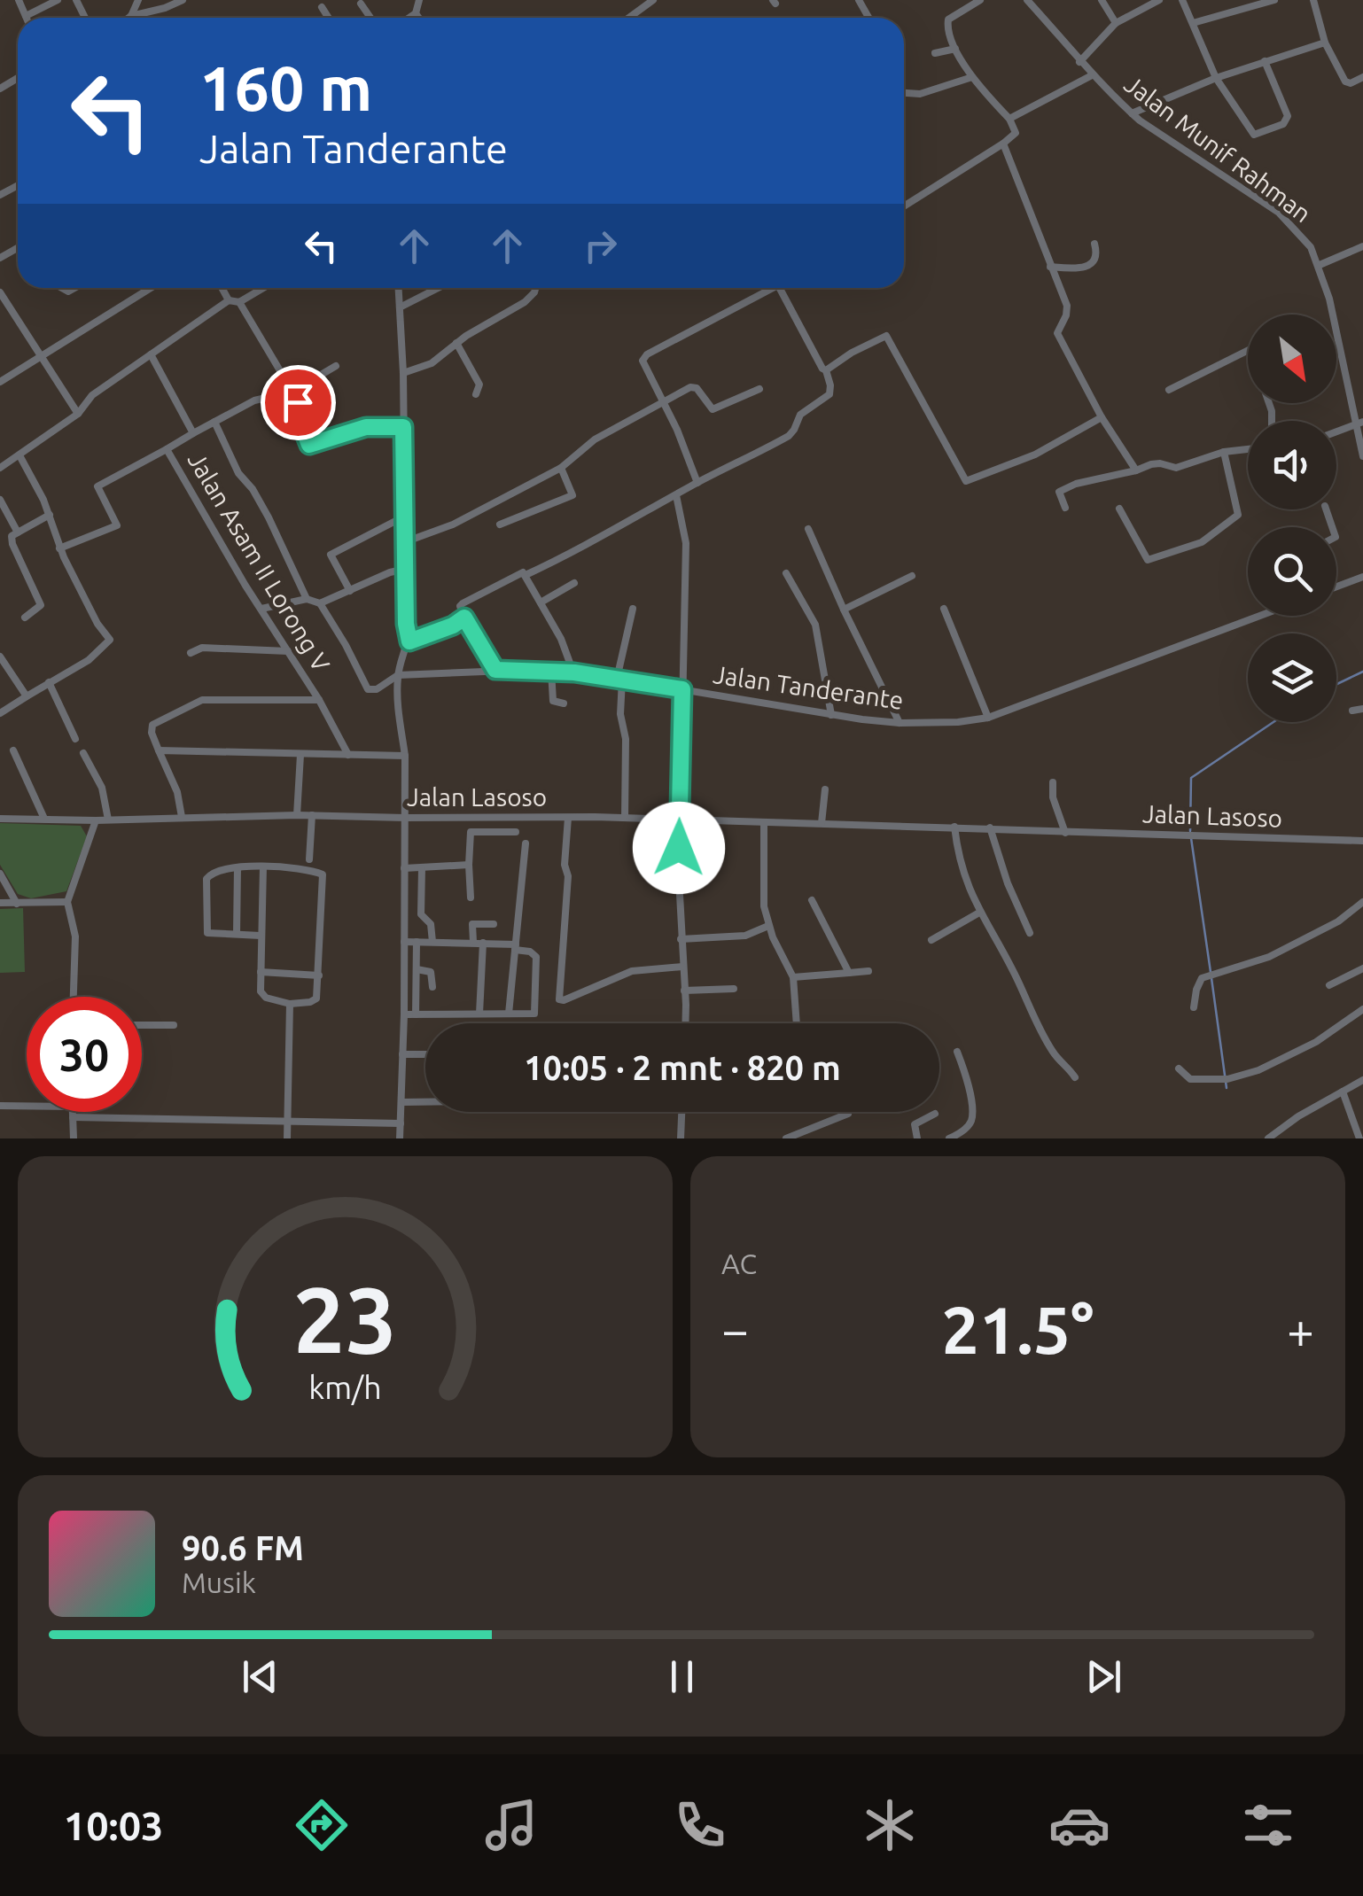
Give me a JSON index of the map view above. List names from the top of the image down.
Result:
{
  "streets": {
    "street": [
      "Jalan Munif Rahman",
      "Jalan Asam II Lorong V",
      "Jalan Tanderante",
      "Jalan Lasoso"
    ]
  },
  "north": "bottom right",
  "page": {
    "turn": ["160 m", "Jalan Tanderante"],
    "limit": "30",
    "trip": "10:05 · 2 mnt · 820 m",
    "tile": "AC",
    "heat": ["−", "21.5°", "+"],
    "song": ["90.6 FM", "Musik"],
    "tabs": "10:03",
    "gauge": ["23", "km/h"]
  }
}
